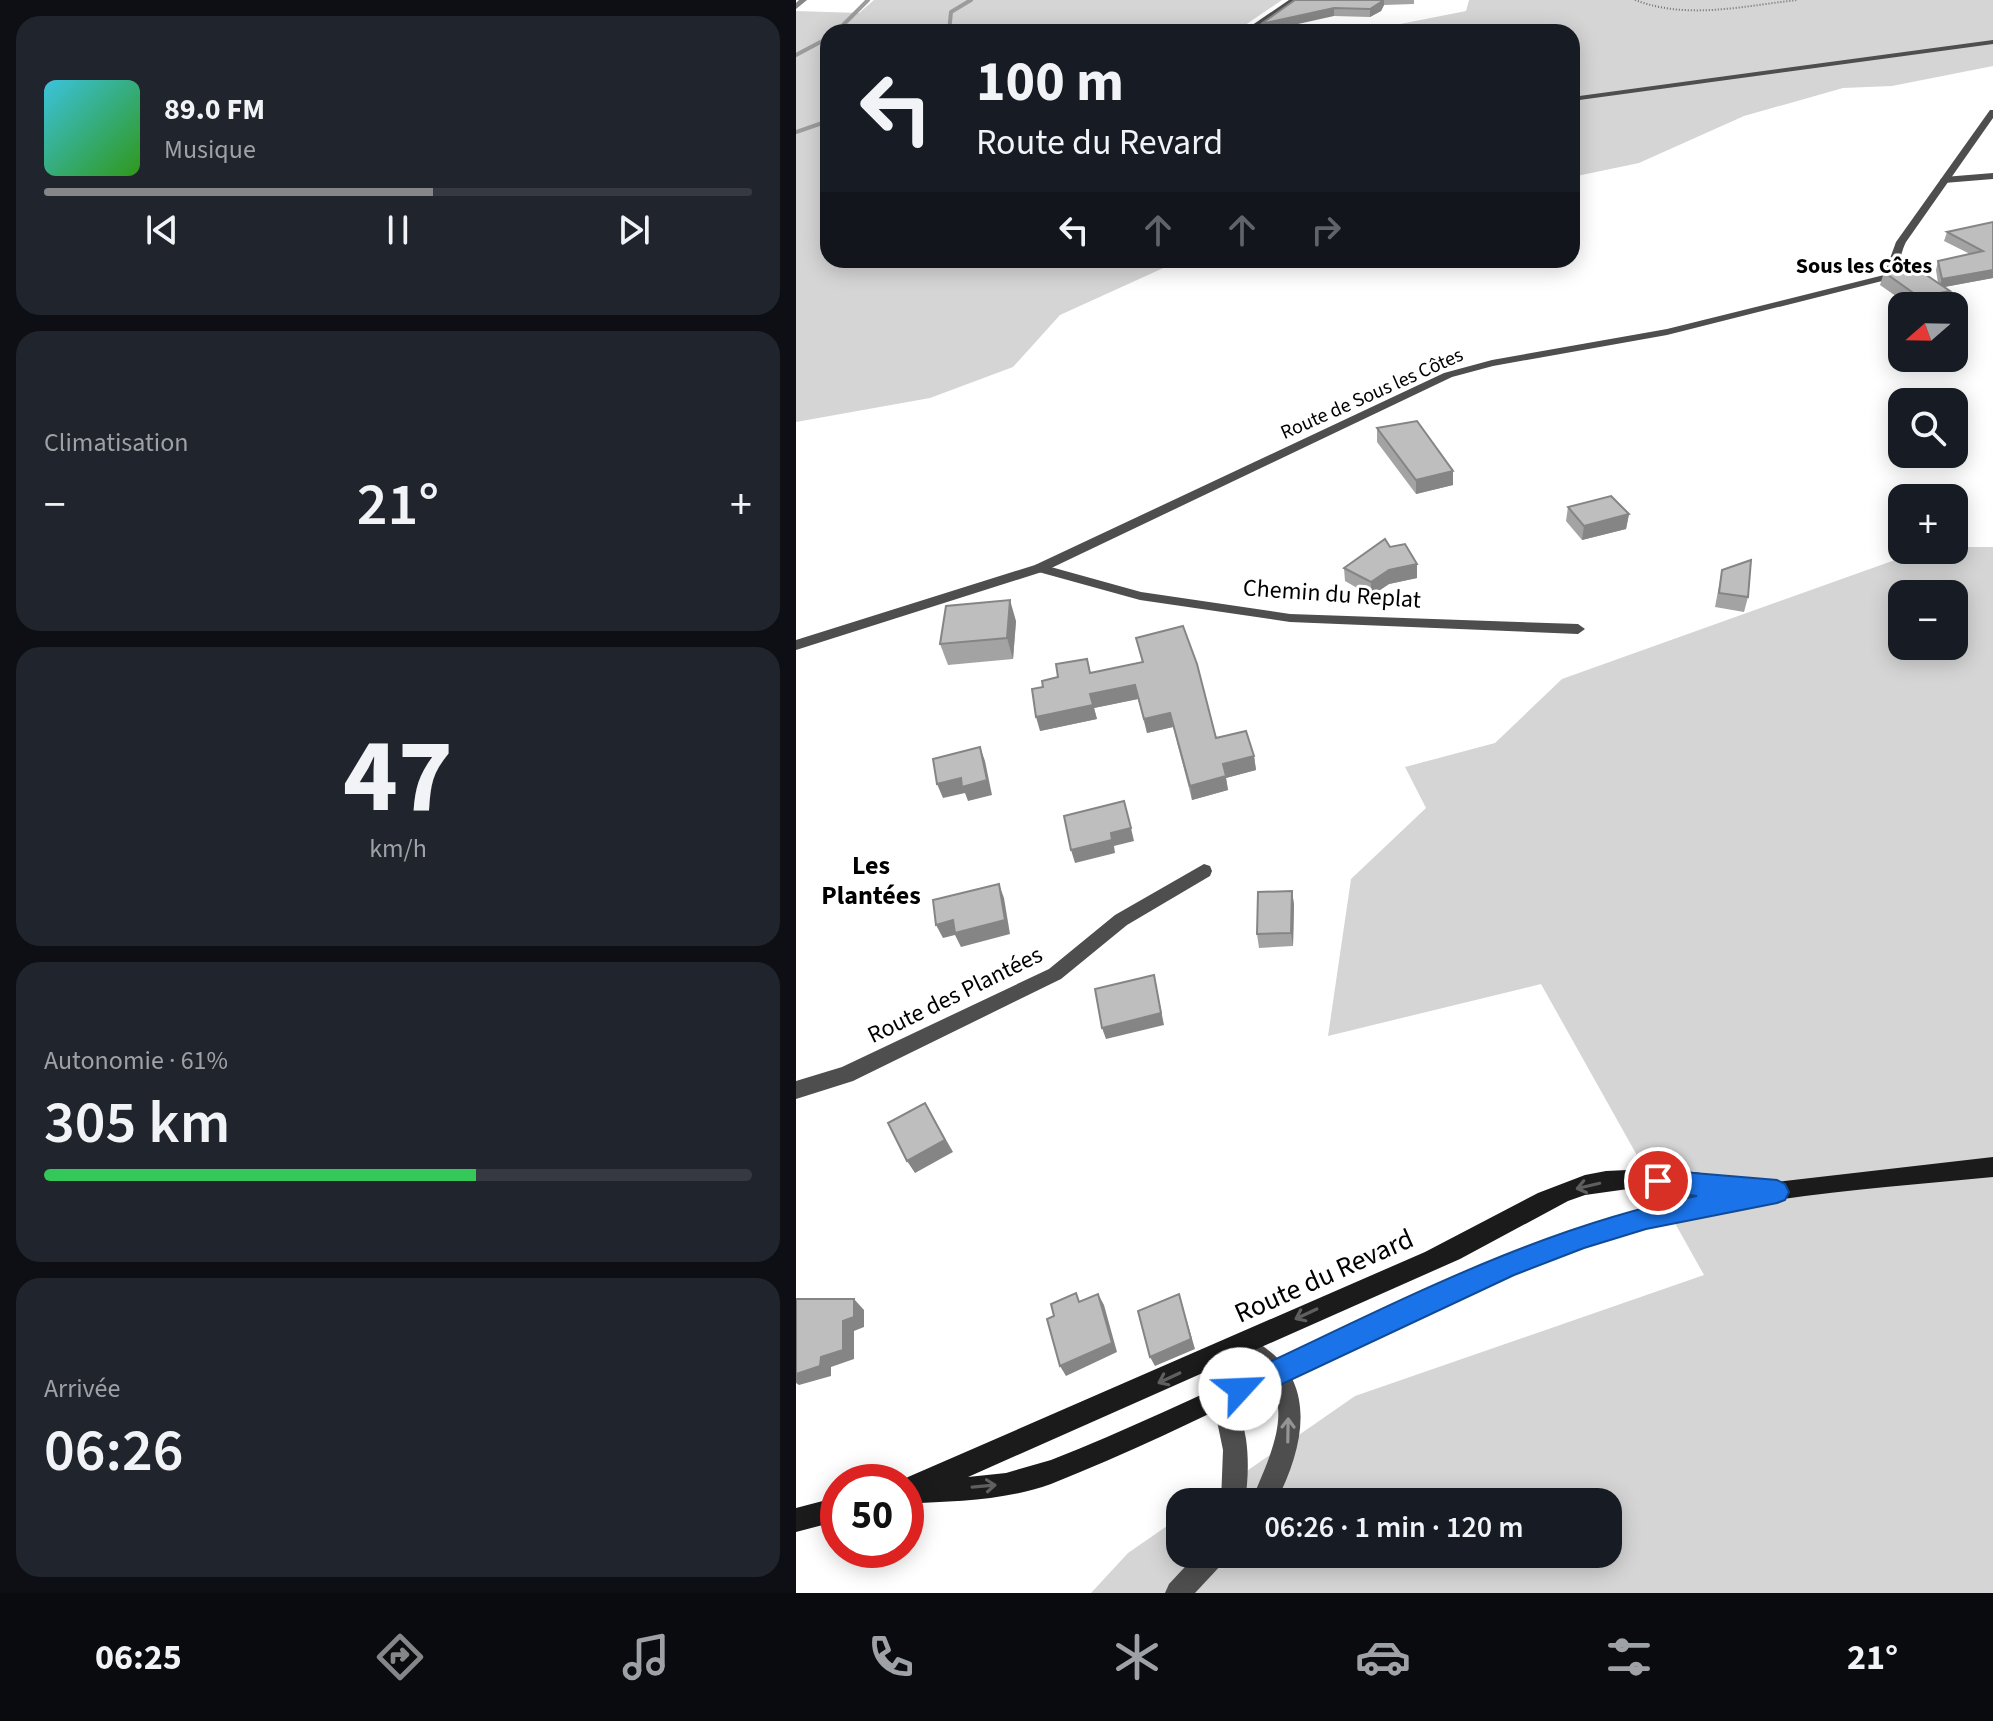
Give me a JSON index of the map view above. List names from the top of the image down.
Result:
{
  "streets": {
    "main road": ["Route du Revard"],
    "street": ["Route de Sous les Côtes", "Chemin du Replat", "Route des Plantées"]
  },
  "crossings": [
    ["Route de Sous les Côtes", "Chemin du Replat"]
  ],
  "districts": ["Sous les Côtes", "Les Plantées"],
  "north": "left",
  "page": {
    "turn": ["100 m", "Route du Revard"],
    "song": ["89.0 FM", "Musique"],
    "map_buttons": ["+", "−"],
    "tile": [
      "Climatisation",
      ["47", "km/h"],
      ["Autonomie · 61%", "305 km"],
      ["Arrivée", "06:26"]
    ],
    "heat": ["−", "21°", "+"],
    "limit": "50",
    "trip": "06:26 · 1 min · 120 m",
    "tabs": ["06:25", "21°"]
  }
}
